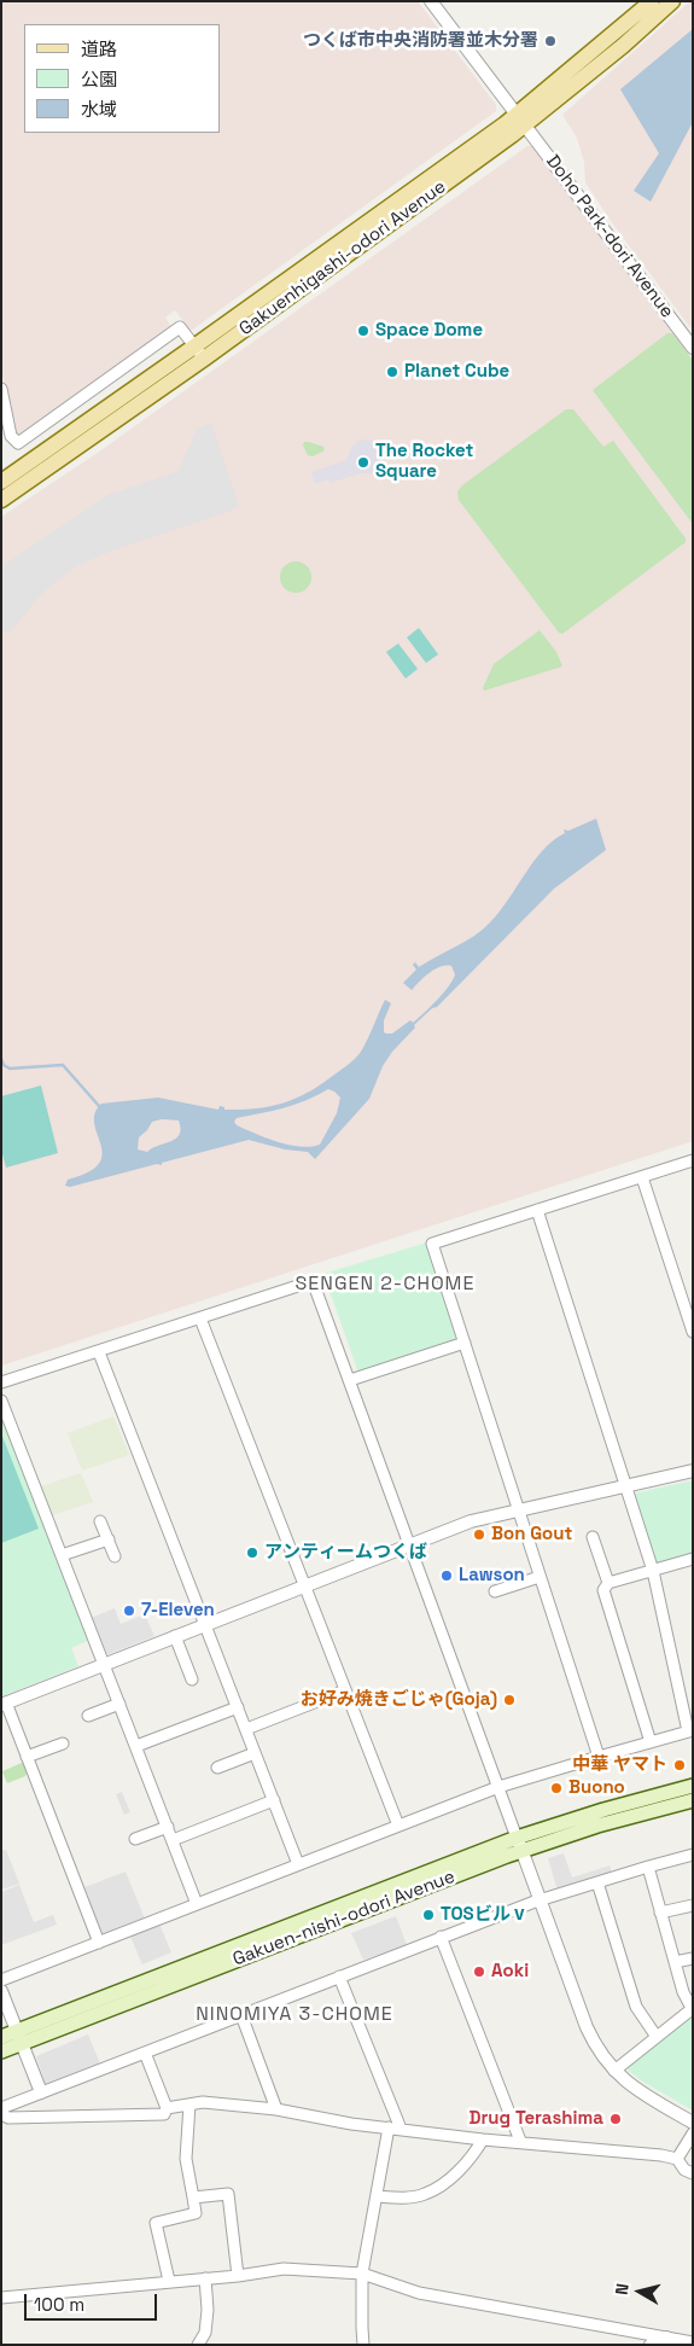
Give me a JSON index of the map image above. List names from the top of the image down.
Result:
{
  "streets": {
    "main road": ["Gakuenhigashi-odori Avenue", "Gakuen-nishi-odori Avenue"],
    "street": ["Doho Park-dori Avenue"]
  },
  "crossings": [
    ["Doho Park-dori Avenue", "Gakuenhigashi-odori Avenue"]
  ],
  "districts": ["SENGEN 2-CHOME", "NINOMIYA 3-CHOME"],
  "places": [
    "つくば市中央消防署並木分署",
    "Space Dome",
    "Planet Cube",
    "The Rocket Square",
    "Bon Gout",
    "アンティームつくば",
    "Lawson",
    "7-Eleven",
    "お好み焼きごじゃ(Goja)",
    "中華 ヤマト",
    "Buono",
    "TOSビルⅴ",
    "Aoki",
    "Drug Terashima"
  ],
  "legend": ["道路", "公園", "水域"],
  "scale_bar": "100 m",
  "north": "left"
}
